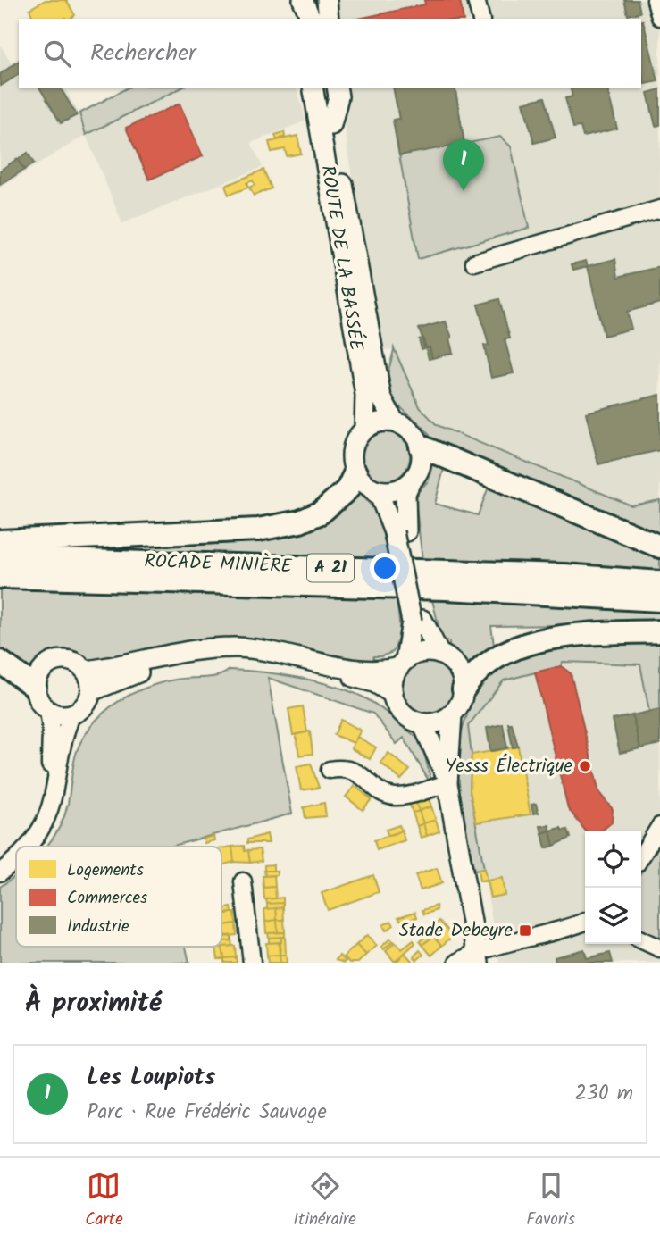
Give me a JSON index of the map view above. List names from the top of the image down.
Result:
{
  "streets": {
    "highway": ["ROCADE MINIÈRE", "A 21"],
    "main road": ["ROUTE DE LA BASSÉE"]
  },
  "places": {
    "other": ["Yesss Électrique"],
    "transit": ["Stade Debeyre"]
  },
  "legend": ["Logements", "Commerces", "Industrie"],
  "page": {
    "search": "Rechercher",
    "pins": "1",
    "heading": "À proximité",
    "list": [
      {
        "mark": "1",
        "name": "Les Loupiots",
        "note": "Parc · Rue Frédéric Sauvage",
        "value": "230 m"
      }
    ],
    "nav": ["Carte", "Itinéraire", "Favoris"]
  }
}
